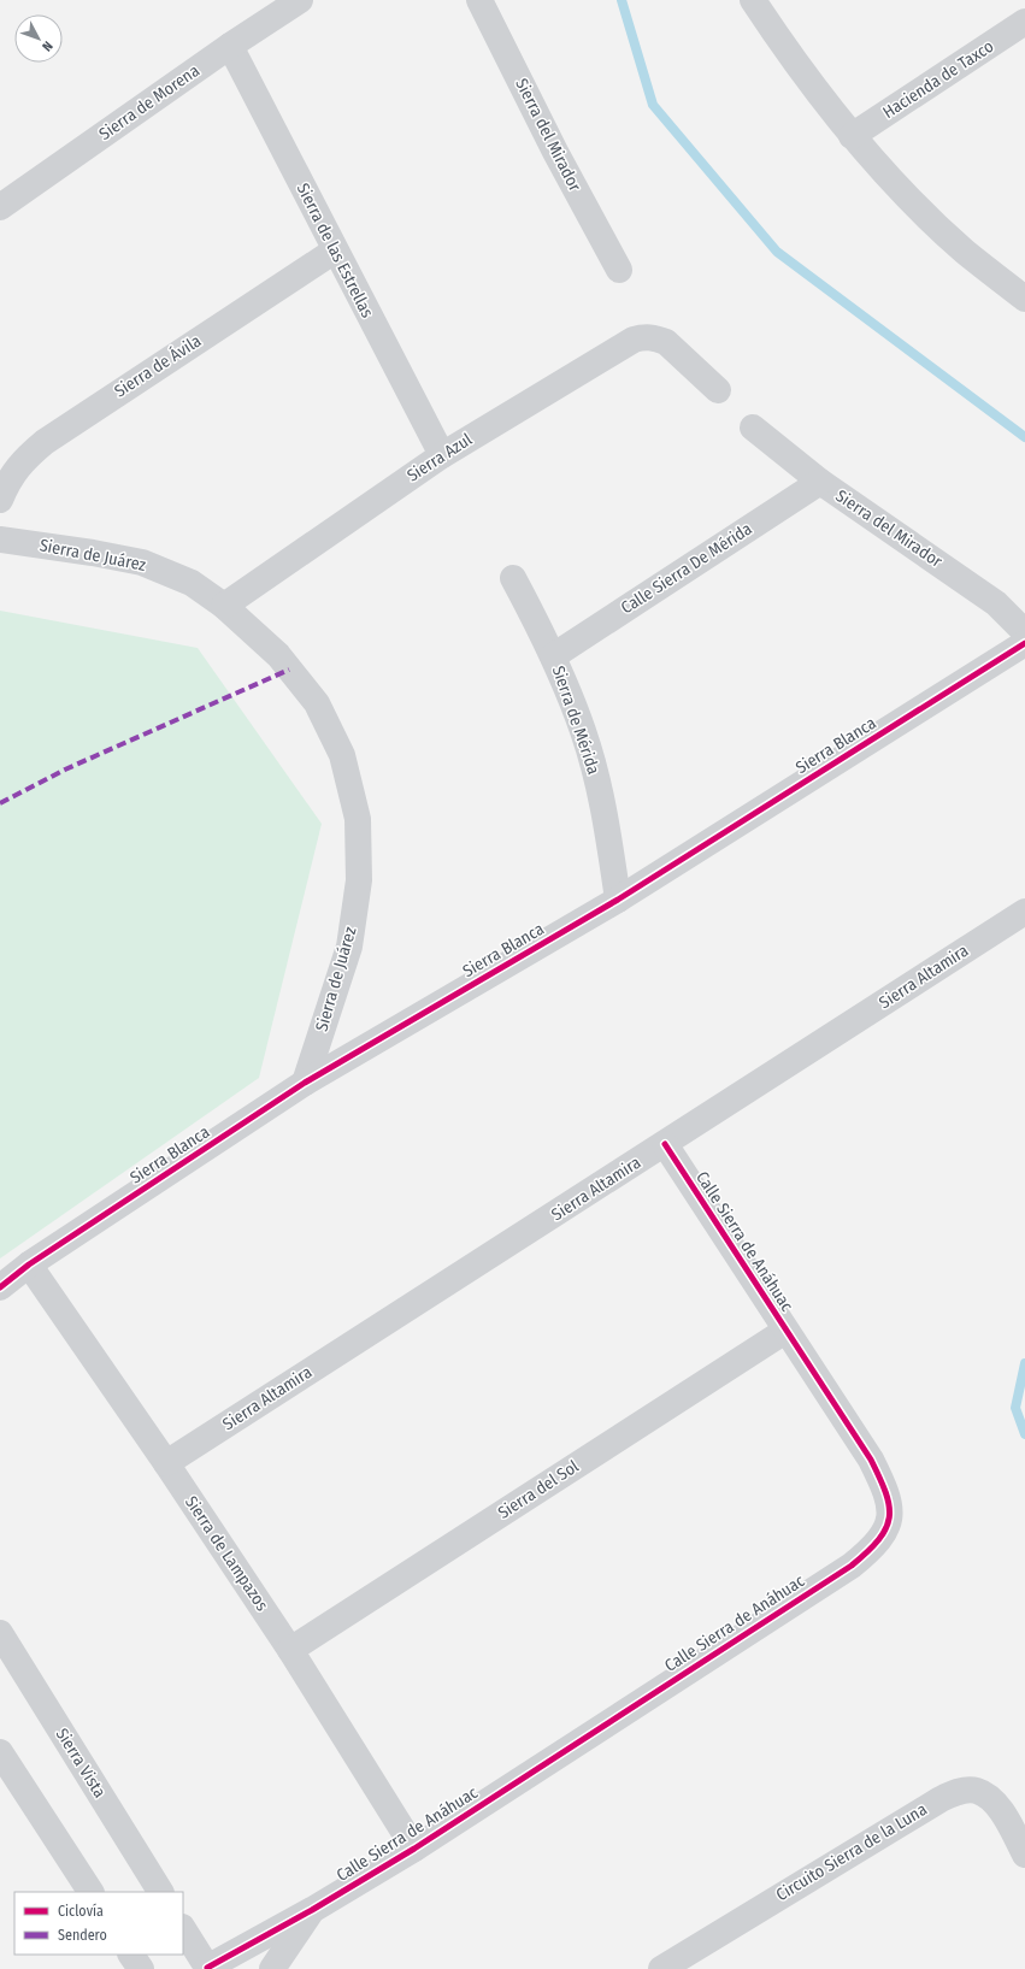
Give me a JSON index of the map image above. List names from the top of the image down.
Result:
{
  "streets": {
    "street": [
      "Hacienda de Taxco",
      "Sierra de Morena",
      "Sierra del Mirador",
      "Sierra de las Estrellas",
      "Sierra de Ávila",
      "Sierra Azul",
      "Sierra de Juárez",
      "Calle Sierra De Mérida",
      "Sierra de Mérida",
      "Sierra Blanca",
      "Sierra Altamira",
      "Calle Sierra de Anáhuac",
      "Sierra del Sol",
      "Sierra de Lampazos",
      "Sierra Vista",
      "Circuito Sierra de la Luna"
    ]
  },
  "crossings": [
    ["Sierra de Morena", "Sierra de las Estrellas"],
    ["Sierra del Mirador", "Calle Sierra De Mérida"],
    ["Sierra de las Estrellas", "Sierra de Ávila"],
    ["Sierra de las Estrellas", "Sierra Azul"],
    ["Sierra Azul", "Sierra de Juárez"],
    ["Sierra de Juárez", "Sierra Blanca"],
    ["Calle Sierra De Mérida", "Sierra de Mérida"],
    ["Sierra de Mérida", "Sierra Blanca"],
    ["Sierra Blanca", "Sierra de Lampazos"],
    ["Sierra Altamira", "Calle Sierra de Anáhuac"],
    ["Sierra Altamira", "Sierra de Lampazos"],
    ["Calle Sierra de Anáhuac", "Sierra del Sol"],
    ["Calle Sierra de Anáhuac", "Sierra de Lampazos"],
    ["Sierra del Sol", "Sierra de Lampazos"]
  ],
  "legend": ["Ciclovía", "Sendero"],
  "north": "bottom right"
}
